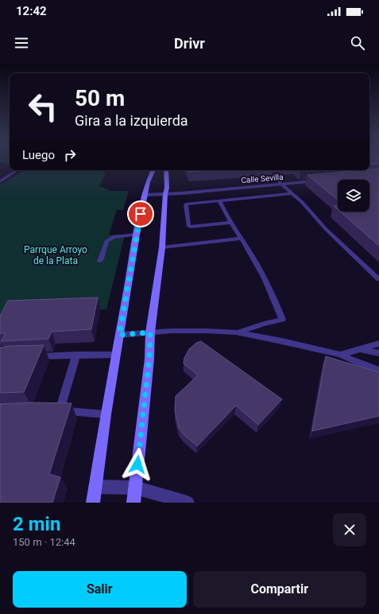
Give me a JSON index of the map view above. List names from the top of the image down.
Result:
{
  "streets": {
    "street": ["Calle Sevilla"]
  },
  "parks": ["Parrque Arroyo de la Plata"],
  "page": {
    "status": "12:42",
    "header": "Drivr",
    "turn": ["50 m", "Gira a la izquierda"],
    "then": "Luego",
    "heading": ["2 min", "150 m · 12:44"],
    "buttons": ["Salir", "Compartir"]
  }
}
